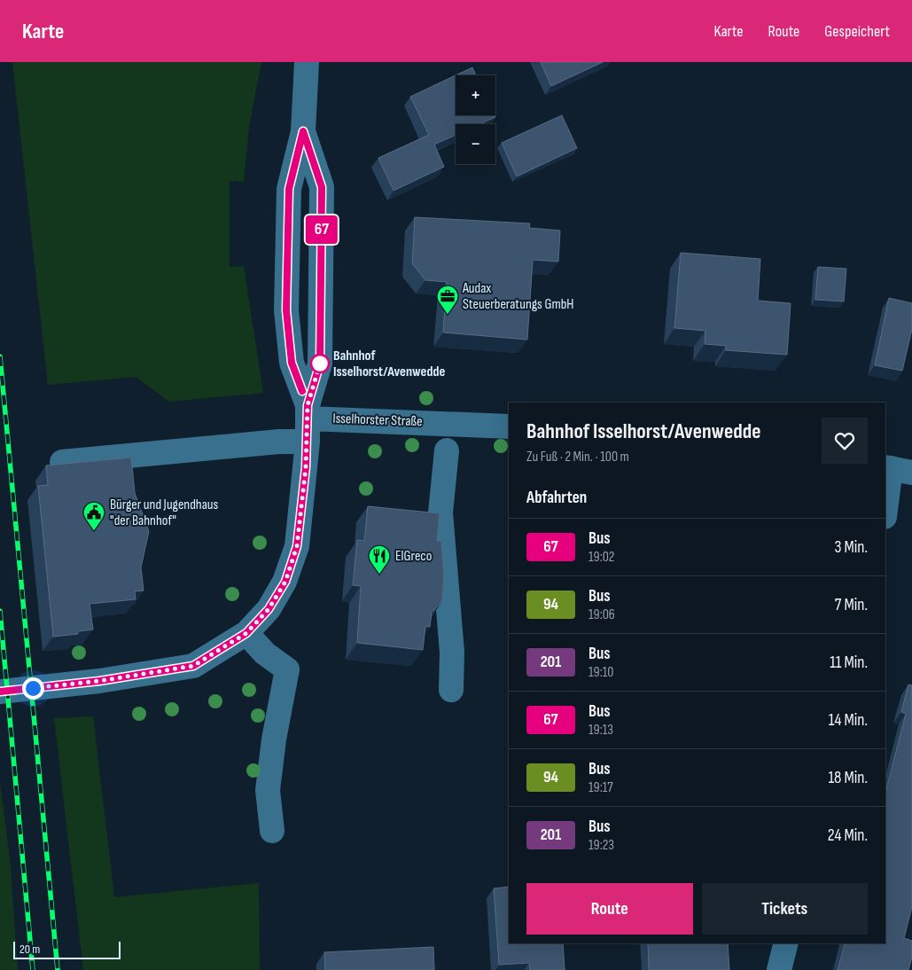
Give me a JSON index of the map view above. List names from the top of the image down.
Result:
{
  "streets": {
    "street": ["Isselhorster Straße"]
  },
  "places": {
    "office": ["Audax Steuerberatungs GmbH"],
    "other": ["Bahnhof Isselhorst/Avenwedde"],
    "public building": ["Bürger und Jugendhaus \"der Bahnhof\""],
    "restaurant": ["ElGreco"]
  },
  "lines": ["bus line 67"],
  "scale_bar": "20 m",
  "page": {
    "header": "Karte",
    "nav": ["Karte", "Route", "Gespeichert"],
    "on_map": "67",
    "map_buttons": ["+", "−"],
    "heading": [
      ["Bahnhof Isselhorst/Avenwedde", "Zu Fuß · 2 Min. · 100 m"],
      "Abfahrten"
    ],
    "list": [
      {
        "mark": "67",
        "name": "Bus",
        "note": "19:02",
        "value": "3 Min."
      },
      {
        "mark": "94",
        "name": "Bus",
        "note": "19:06",
        "value": "7 Min."
      },
      {
        "mark": "201",
        "name": "Bus",
        "note": "19:10",
        "value": "11 Min."
      },
      {
        "mark": "67",
        "name": "Bus",
        "note": "19:13",
        "value": "14 Min."
      },
      {
        "mark": "94",
        "name": "Bus",
        "note": "19:17",
        "value": "18 Min."
      },
      {
        "mark": "201",
        "name": "Bus",
        "note": "19:23",
        "value": "24 Min."
      }
    ],
    "buttons": ["Route", "Tickets"],
    "scale": "20 m"
  }
}
